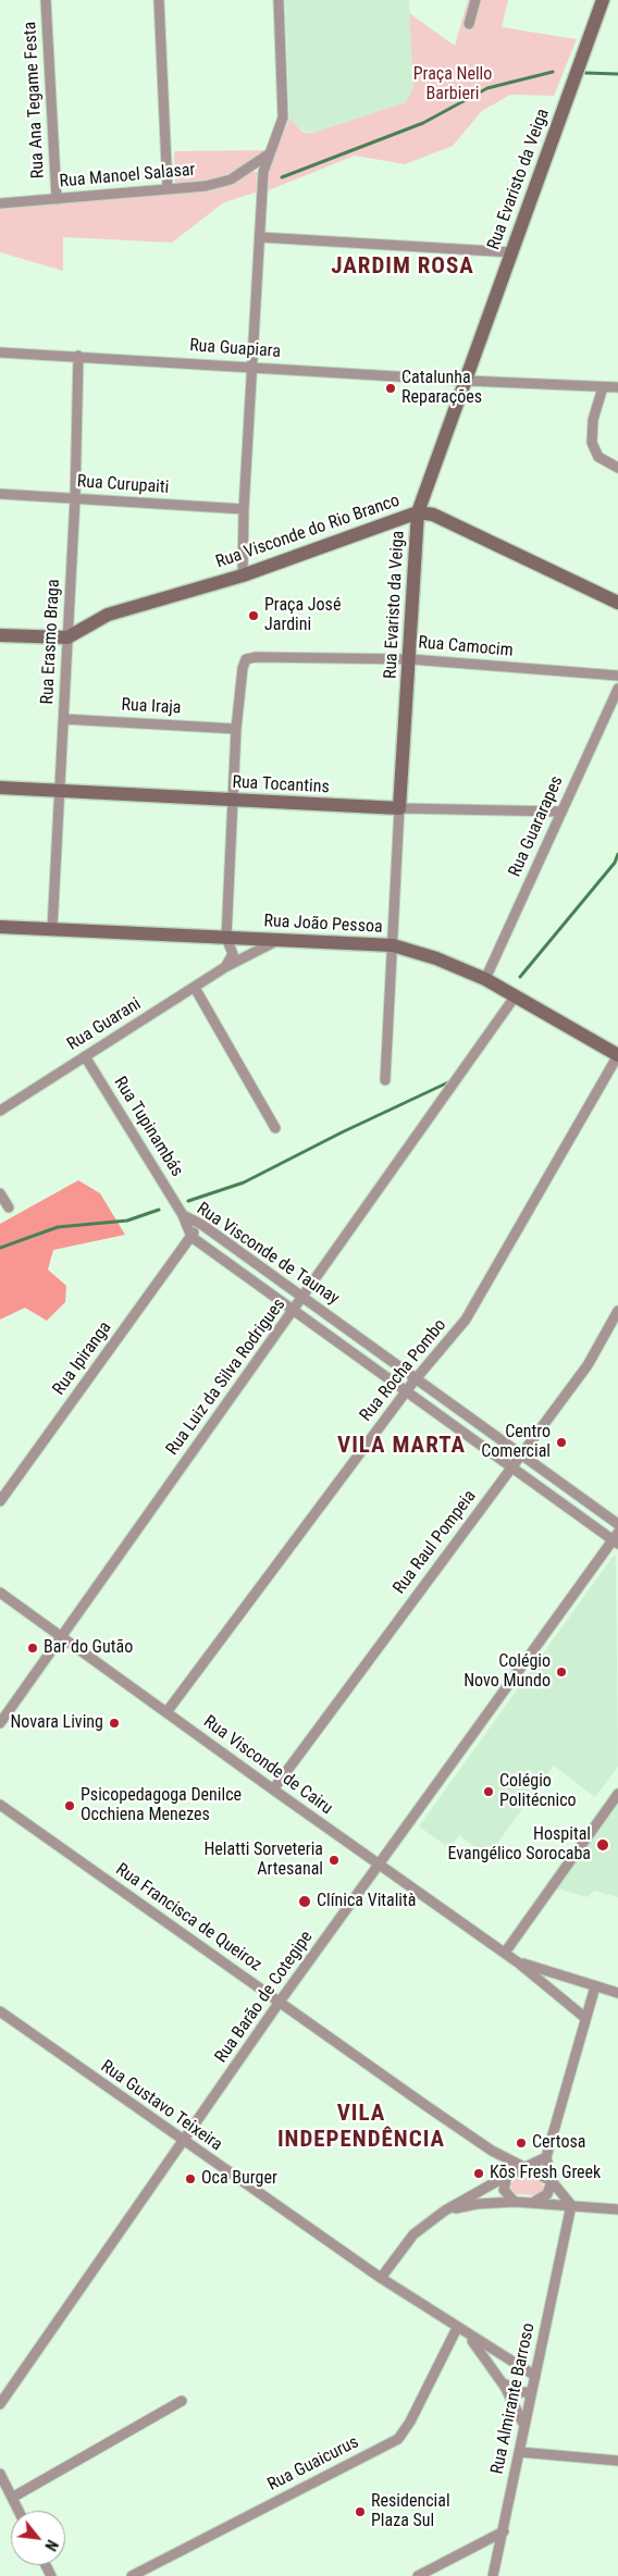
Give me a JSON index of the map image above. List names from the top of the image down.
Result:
{
  "streets": {
    "main road": [
      "Rua Evaristo da Veiga",
      "Rua Visconde do Rio Branco",
      "Rua Tocantins",
      "Rua João Pessoa"
    ],
    "street": [
      "Rua Ana Tegame Festa",
      "Rua Manoel Salasar",
      "Rua Guapiara",
      "Rua Curupaiti",
      "Rua Erasmo Braga",
      "Rua Camocim",
      "Rua Iraja",
      "Rua Guararapes",
      "Rua Guarani",
      "Rua Tupinambás",
      "Rua Visconde de Taunay",
      "Rua Ipiranga",
      "Rua Rocha Pombo",
      "Rua Luiz da Silva Rodrigues",
      "Rua Raul Pompeia",
      "Rua Visconde de Cairu",
      "Rua Francisca de Queiroz",
      "Rua Barão de Cotegipe",
      "Rua Gustavo Teixeira",
      "Rua Almirante Barroso",
      "Rua Guaicurus"
    ]
  },
  "crossings": [
    ["Rua Ana Tegame Festa", "Rua Manoel Salasar"],
    ["Rua Evaristo da Veiga", "Rua Guapiara"],
    ["Rua Evaristo da Veiga", "Rua Visconde do Rio Branco"],
    ["Rua Evaristo da Veiga", "Rua Camocim"],
    ["Rua Evaristo da Veiga", "Rua Tocantins"],
    ["Rua Evaristo da Veiga", "Rua João Pessoa"],
    ["Rua Guapiara", "Rua Erasmo Braga"],
    ["Rua Curupaiti", "Rua Erasmo Braga"],
    ["Rua Visconde do Rio Branco", "Rua Erasmo Braga"],
    ["Rua Erasmo Braga", "Rua Iraja"],
    ["Rua Erasmo Braga", "Rua Tocantins"],
    ["Rua Erasmo Braga", "Rua João Pessoa"],
    ["Rua Camocim", "Rua Iraja"],
    ["Rua Tocantins", "Rua Guararapes"],
    ["Rua Guararapes", "Rua João Pessoa"],
    ["Rua João Pessoa", "Rua Guarani"],
    ["Rua João Pessoa", "Rua Rocha Pombo"],
    ["Rua João Pessoa", "Rua Luiz da Silva Rodrigues"],
    ["Rua Guarani", "Rua Tupinambás"],
    ["Rua Tupinambás", "Rua Visconde de Taunay"],
    ["Rua Visconde de Taunay", "Rua Ipiranga"],
    ["Rua Visconde de Taunay", "Rua Rocha Pombo"],
    ["Rua Visconde de Taunay", "Rua Luiz da Silva Rodrigues"],
    ["Rua Visconde de Taunay", "Rua Raul Pompeia"],
    ["Rua Visconde de Taunay", "Rua Barão de Cotegipe"],
    ["Rua Rocha Pombo", "Rua Visconde de Cairu"],
    ["Rua Luiz da Silva Rodrigues", "Rua Visconde de Cairu"],
    ["Rua Raul Pompeia", "Rua Visconde de Cairu"],
    ["Rua Visconde de Cairu", "Rua Barão de Cotegipe"],
    ["Rua Francisca de Queiroz", "Rua Barão de Cotegipe"],
    ["Rua Barão de Cotegipe", "Rua Gustavo Teixeira"],
    ["Rua Gustavo Teixeira", "Rua Almirante Barroso"],
    ["Rua Gustavo Teixeira", "Rua Guaicurus"]
  ],
  "districts": ["JARDIM ROSA", "VILA MARTA", "VILA INDEPENDÊNCIA"],
  "parks": ["Praça Nello Barbieri"],
  "places": [
    "Catalunha Reparações",
    "Praça José Jardini",
    "Centro Comercial",
    "Bar do Gutão",
    "Colégio Novo Mundo",
    "Novara Living",
    "Colégio Politécnico",
    "Psicopedagoga Denilce Occhiena Menezes",
    "Hospital Evangélico Sorocaba",
    "Helatti Sorveteria Artesanal",
    "Clínica Vitalità",
    "Certosa",
    "Kōs Fresh Greek",
    "Oca Burger",
    "Residencial Plaza Sul"
  ],
  "north": "bottom right"
}
